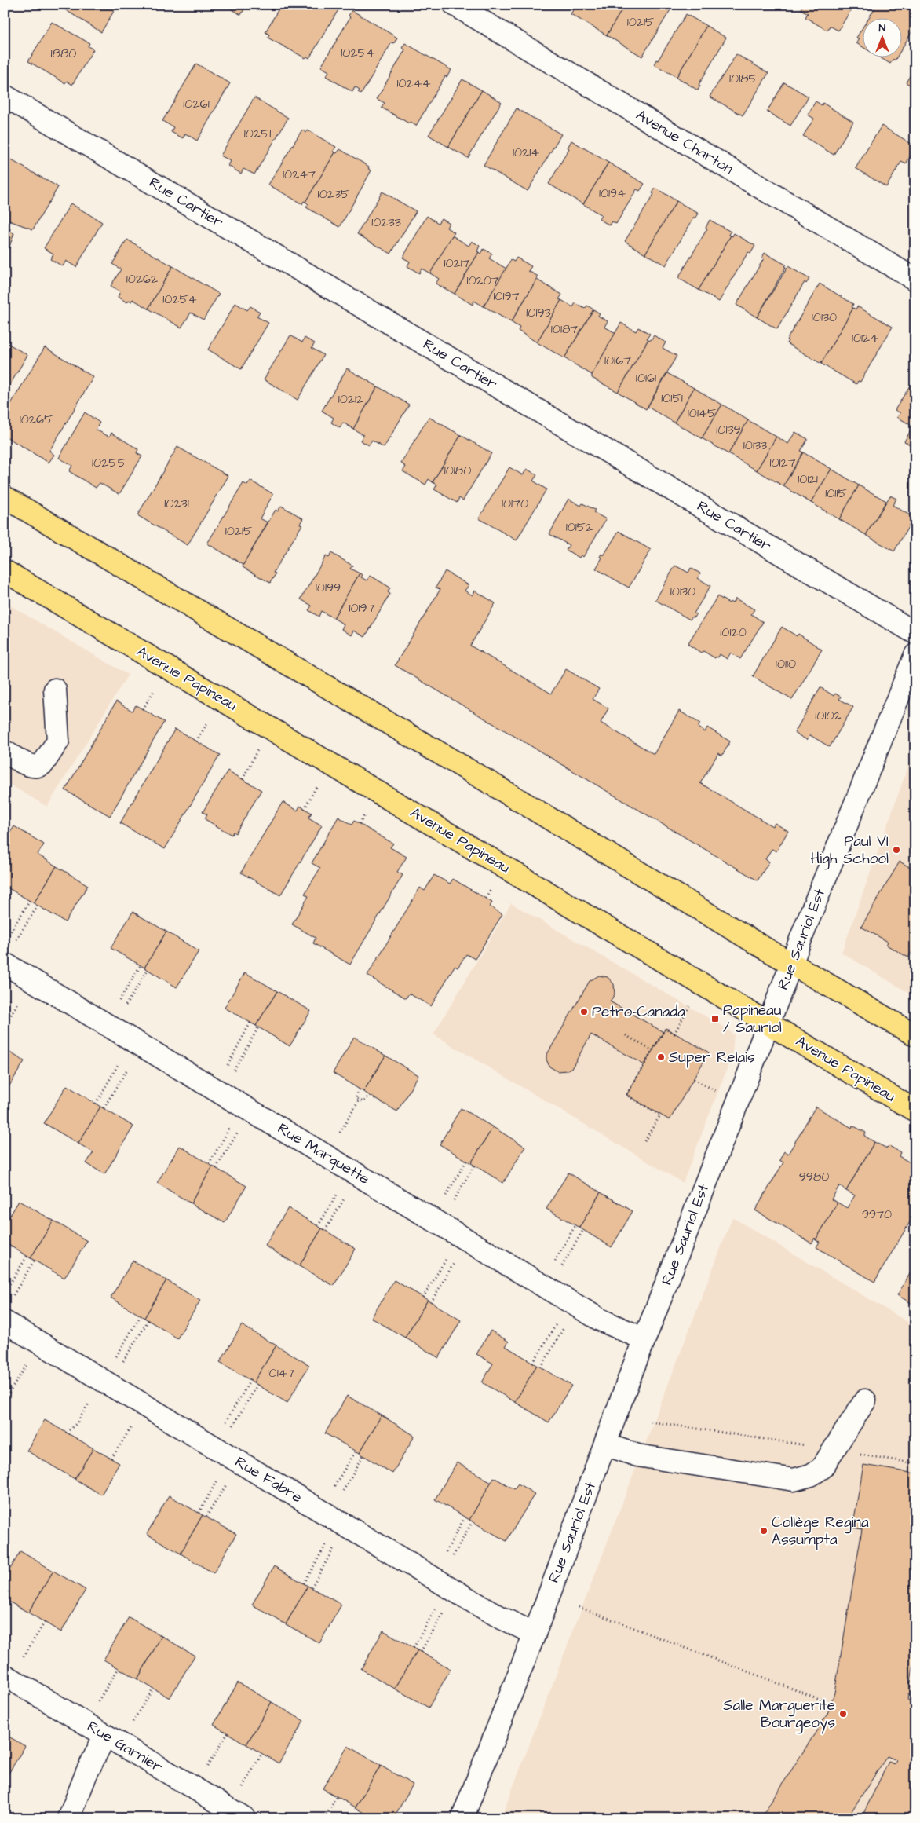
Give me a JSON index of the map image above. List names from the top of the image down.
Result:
{
  "streets": {
    "main road": ["Avenue Papineau"],
    "street": [
      "Avenue Charton",
      "Rue Cartier",
      "Rue Sauriol Est",
      "Rue Marquette",
      "Rue Fabre",
      "Rue Garnier"
    ]
  },
  "crossings": [
    ["Avenue Papineau", "Rue Sauriol Est"],
    ["Rue Sauriol Est", "Rue Marquette"],
    ["Rue Sauriol Est", "Rue Fabre"]
  ],
  "places": {
    "other": [
      "Paul VI High School",
      "Petro-Canada",
      "Super Relais",
      "Collège Regina Assumpta",
      "Salle Marguerite Bourgeoys"
    ],
    "transit": ["Papineau / Sauriol"]
  },
  "house_numbers": [
    "10215",
    "10254",
    "1880",
    "10185",
    "10244",
    "10261",
    "10251",
    "10214",
    "10247",
    "10194",
    "10235",
    "10233",
    "10217",
    "10262",
    "10207",
    "10197",
    "10254",
    "10193",
    "10130",
    "10187",
    "10124",
    "10167",
    "10161",
    "10151",
    "10212",
    "10145",
    "10265",
    "10139",
    "10133",
    "10255",
    "10127",
    "10180",
    "10121",
    "10115",
    "10231",
    "10170",
    "10152",
    "10215",
    "10199",
    "10130",
    "10197",
    "10120",
    "10110",
    "10102",
    "9980",
    "9970",
    "10147"
  ],
  "north": "top"
}
